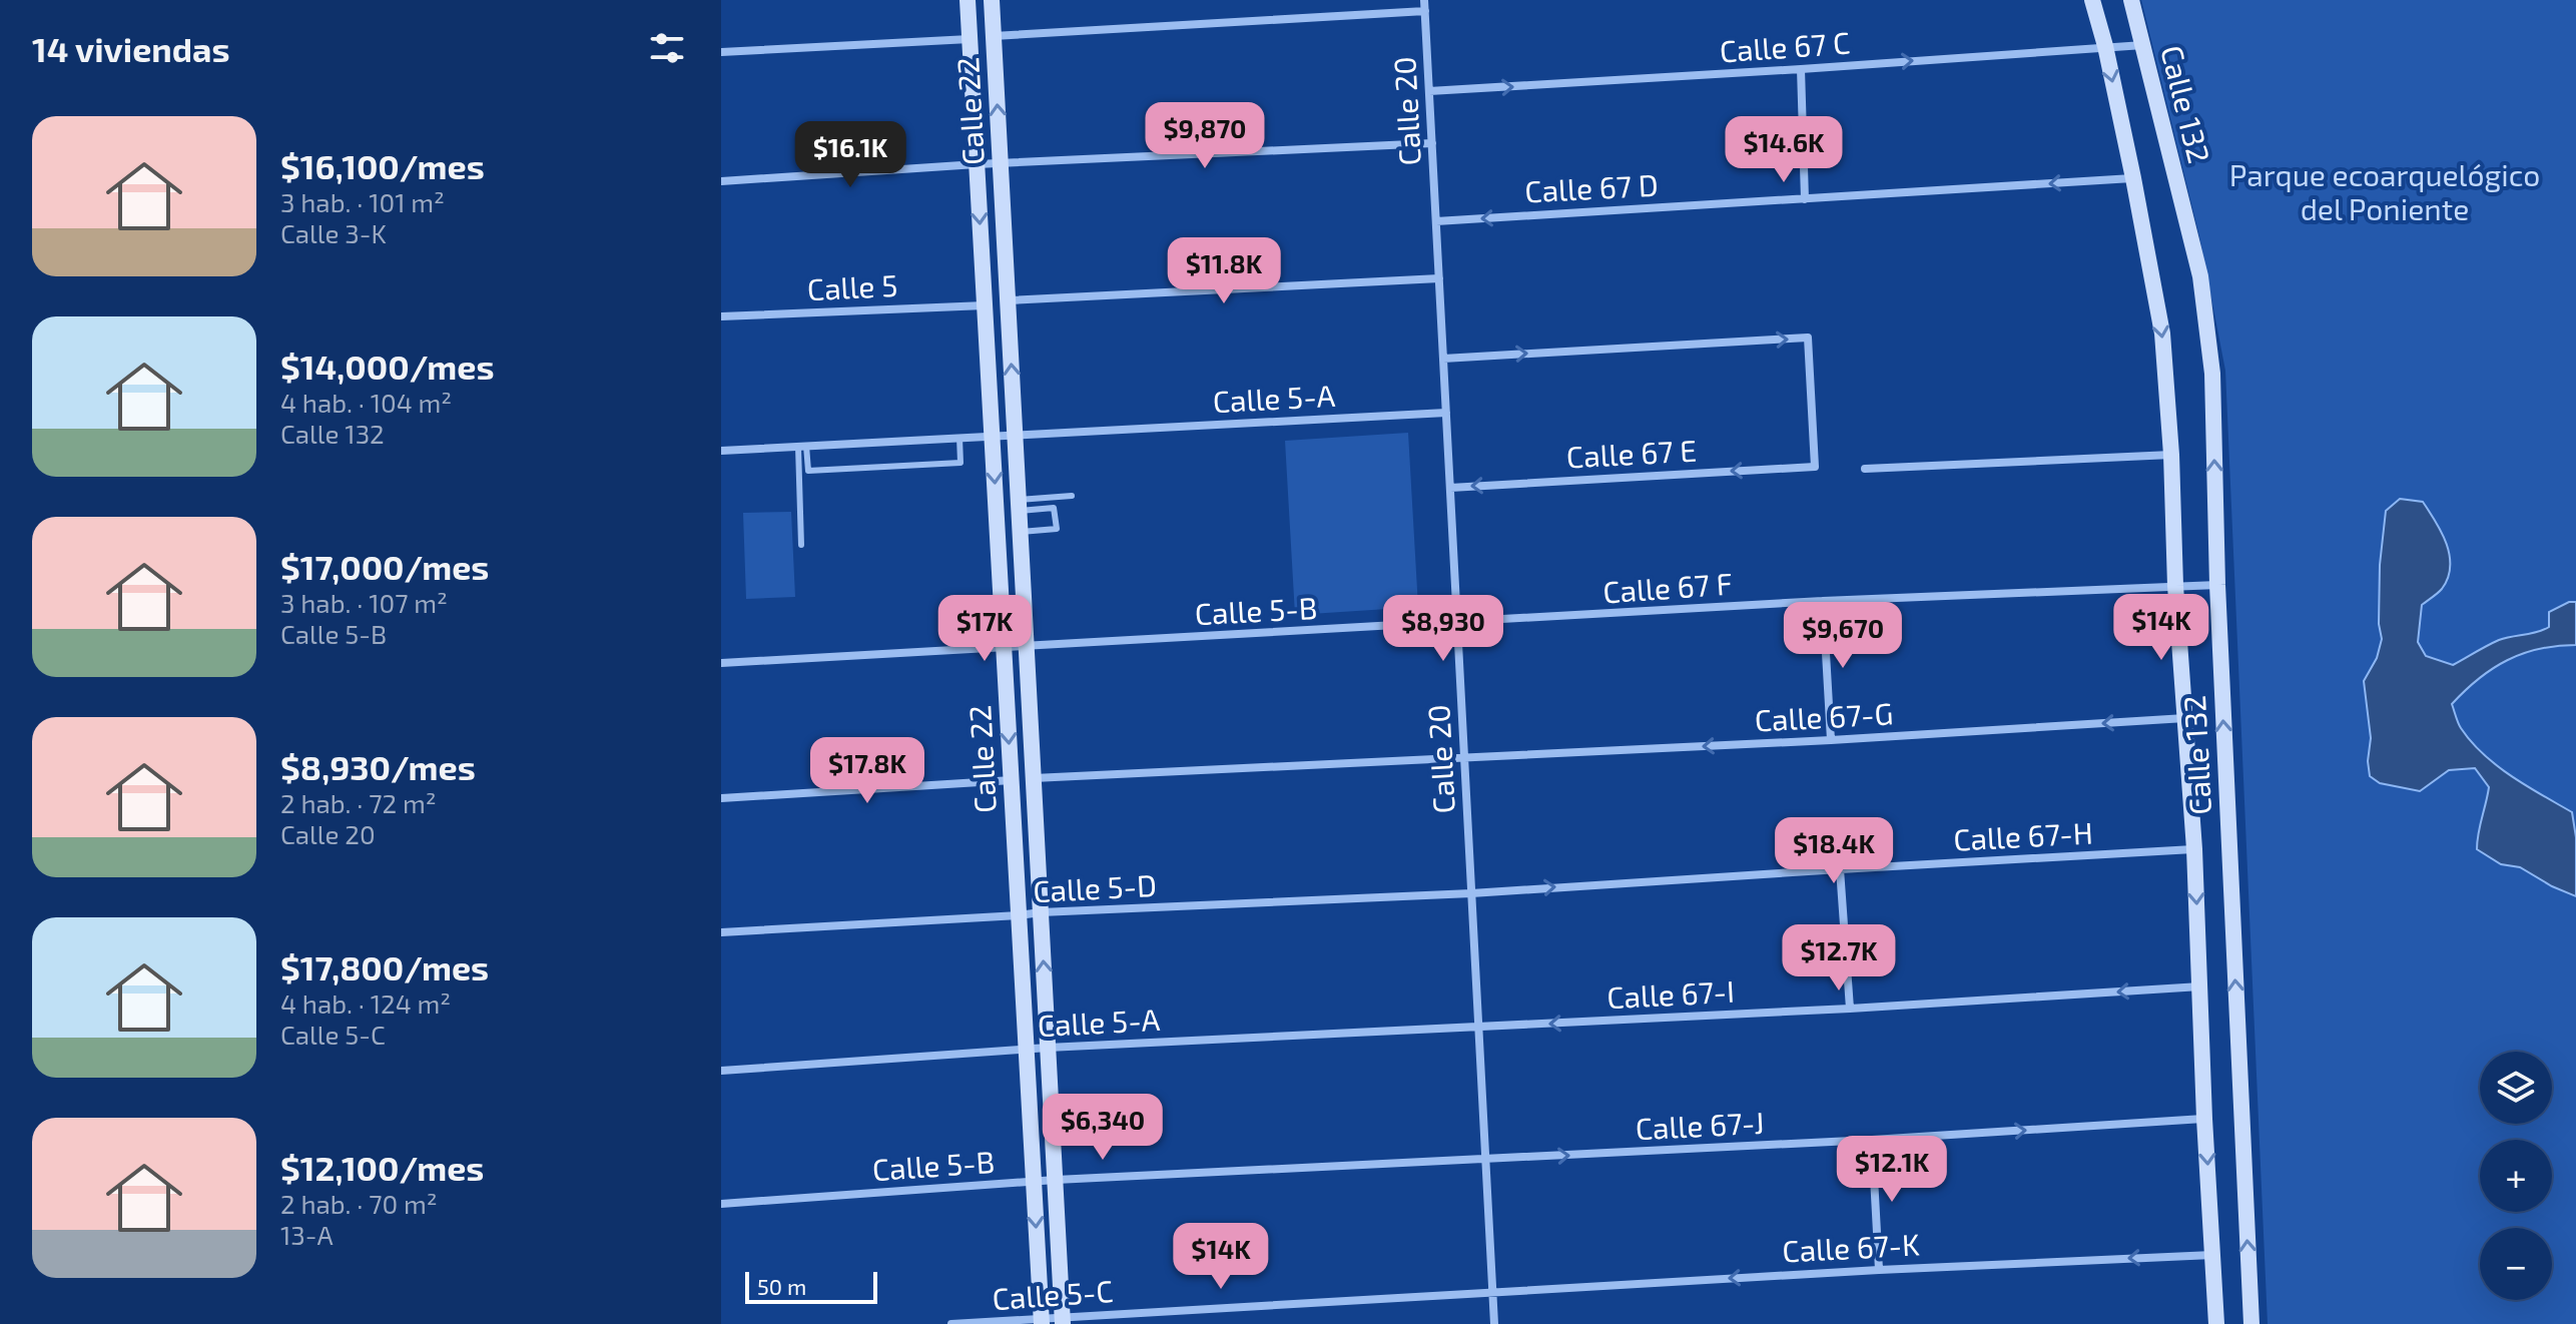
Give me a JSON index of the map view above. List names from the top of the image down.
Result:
{
  "streets": {
    "street": [
      "Calle 67 C",
      "Calle 132",
      "Calle 22",
      "Calle 20",
      "Calle 67 D",
      "Calle 5",
      "Calle 5-A",
      "Calle 67 E",
      "Calle 67 F",
      "Calle 5-B",
      "Calle 67-G",
      "Calle 67-H",
      "Calle 5-D",
      "Calle 67-I",
      "Calle 67-J",
      "Calle 67-K",
      "Calle 5-C"
    ]
  },
  "crossings": [
    ["Calle 67 C", "Calle 132"],
    ["Calle 67 C", "Calle 20"],
    ["Calle 132", "Calle 67 D"],
    ["Calle 132", "Calle 67 F"],
    ["Calle 132", "Calle 67-G"],
    ["Calle 132", "Calle 67-H"],
    ["Calle 132", "Calle 67-I"],
    ["Calle 132", "Calle 67-J"],
    ["Calle 132", "Calle 67-K"],
    ["Calle 22", "Calle 5"],
    ["Calle 22", "Calle 5-A"],
    ["Calle 22", "Calle 5-B"],
    ["Calle 22", "Calle 5-D"],
    ["Calle 22", "Calle 5-C"],
    ["Calle 20", "Calle 67 D"],
    ["Calle 20", "Calle 5-A"],
    ["Calle 20", "Calle 67 E"],
    ["Calle 20", "Calle 67 F"],
    ["Calle 20", "Calle 5-B"],
    ["Calle 20", "Calle 67-G"],
    ["Calle 20", "Calle 67-H"],
    ["Calle 20", "Calle 5-D"],
    ["Calle 20", "Calle 67-I"],
    ["Calle 20", "Calle 67-J"],
    ["Calle 20", "Calle 67-K"],
    ["Calle 20", "Calle 5-C"],
    ["Calle 5-A", "Calle 67-I"],
    ["Calle 67 F", "Calle 5-B"],
    ["Calle 5-B", "Calle 67-J"],
    ["Calle 67-H", "Calle 5-D"],
    ["Calle 67-K", "Calle 5-C"]
  ],
  "one_way": [
    "Calle 67 C",
    "Calle 67 D",
    "Calle 67-G",
    "Calle 67-H",
    "Calle 67-I",
    "Calle 67-J",
    "Calle 67-K"
  ],
  "parks": ["Parque ecoarquelógico del Poniente"],
  "scale_bar": "50 m",
  "page": {
    "heading": "14 viviendas",
    "list": [
      {
        "name": "$16,100/mes",
        "note": "3 hab. · 101 m² · Calle 3-K"
      },
      {
        "name": "$14,000/mes",
        "note": "4 hab. · 104 m² · Calle 132"
      },
      {
        "name": "$17,000/mes",
        "note": "3 hab. · 107 m² · Calle 5-B"
      },
      {
        "name": "$8,930/mes",
        "note": "2 hab. · 72 m² · Calle 20"
      },
      {
        "name": "$17,800/mes",
        "note": "4 hab. · 124 m² · Calle 5-C"
      },
      {
        "name": "$12,100/mes",
        "note": "2 hab. · 70 m² · 13-A"
      }
    ],
    "price": [
      "$9,870",
      "$14.6K",
      "$16.1K",
      "$11.8K",
      "$14K",
      "$17K",
      "$8,930",
      "$9,670",
      "$17.8K",
      "$18.4K",
      "$12.7K",
      "$6,340",
      "$12.1K",
      "$14K"
    ],
    "map_buttons": ["+", "−"],
    "scale": "50 m"
  }
}
